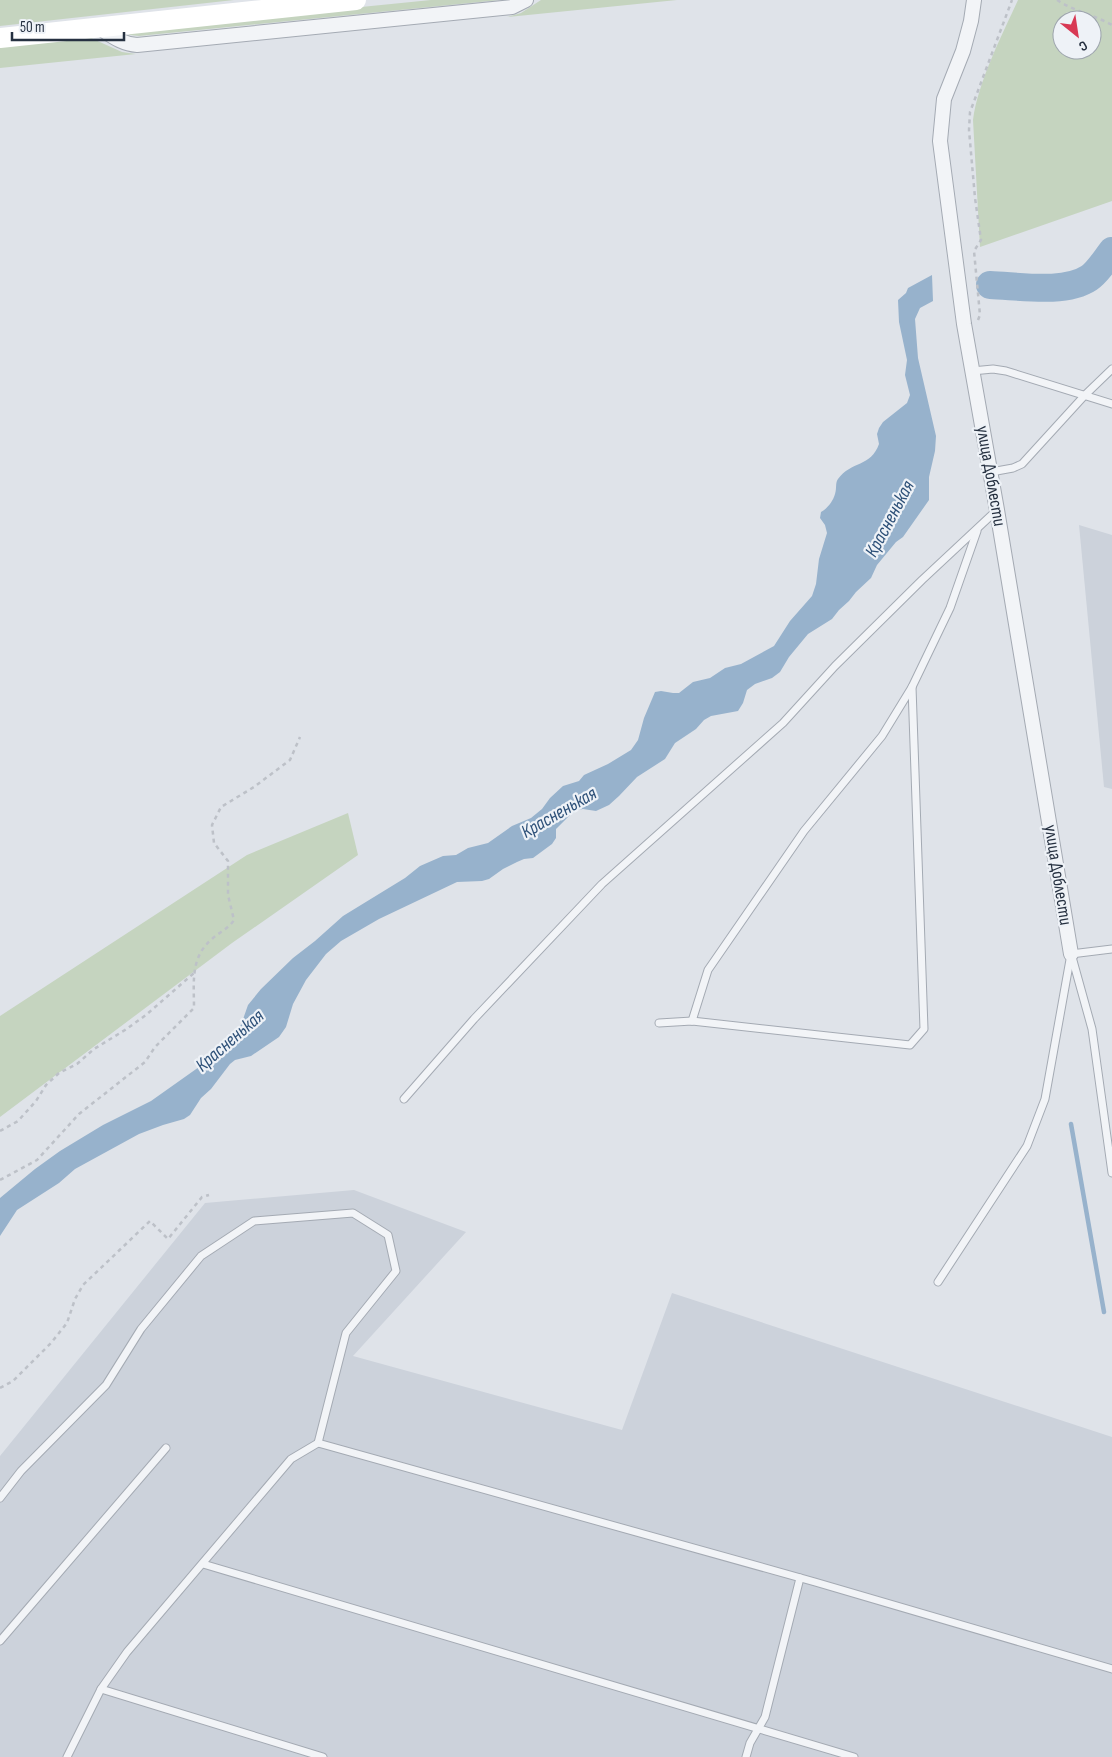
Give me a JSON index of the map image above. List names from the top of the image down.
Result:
{
  "streets": {
    "street": ["улица Доблести"]
  },
  "water": ["Красненькая"],
  "scale_bar": "50 m",
  "north": "bottom right"
}
